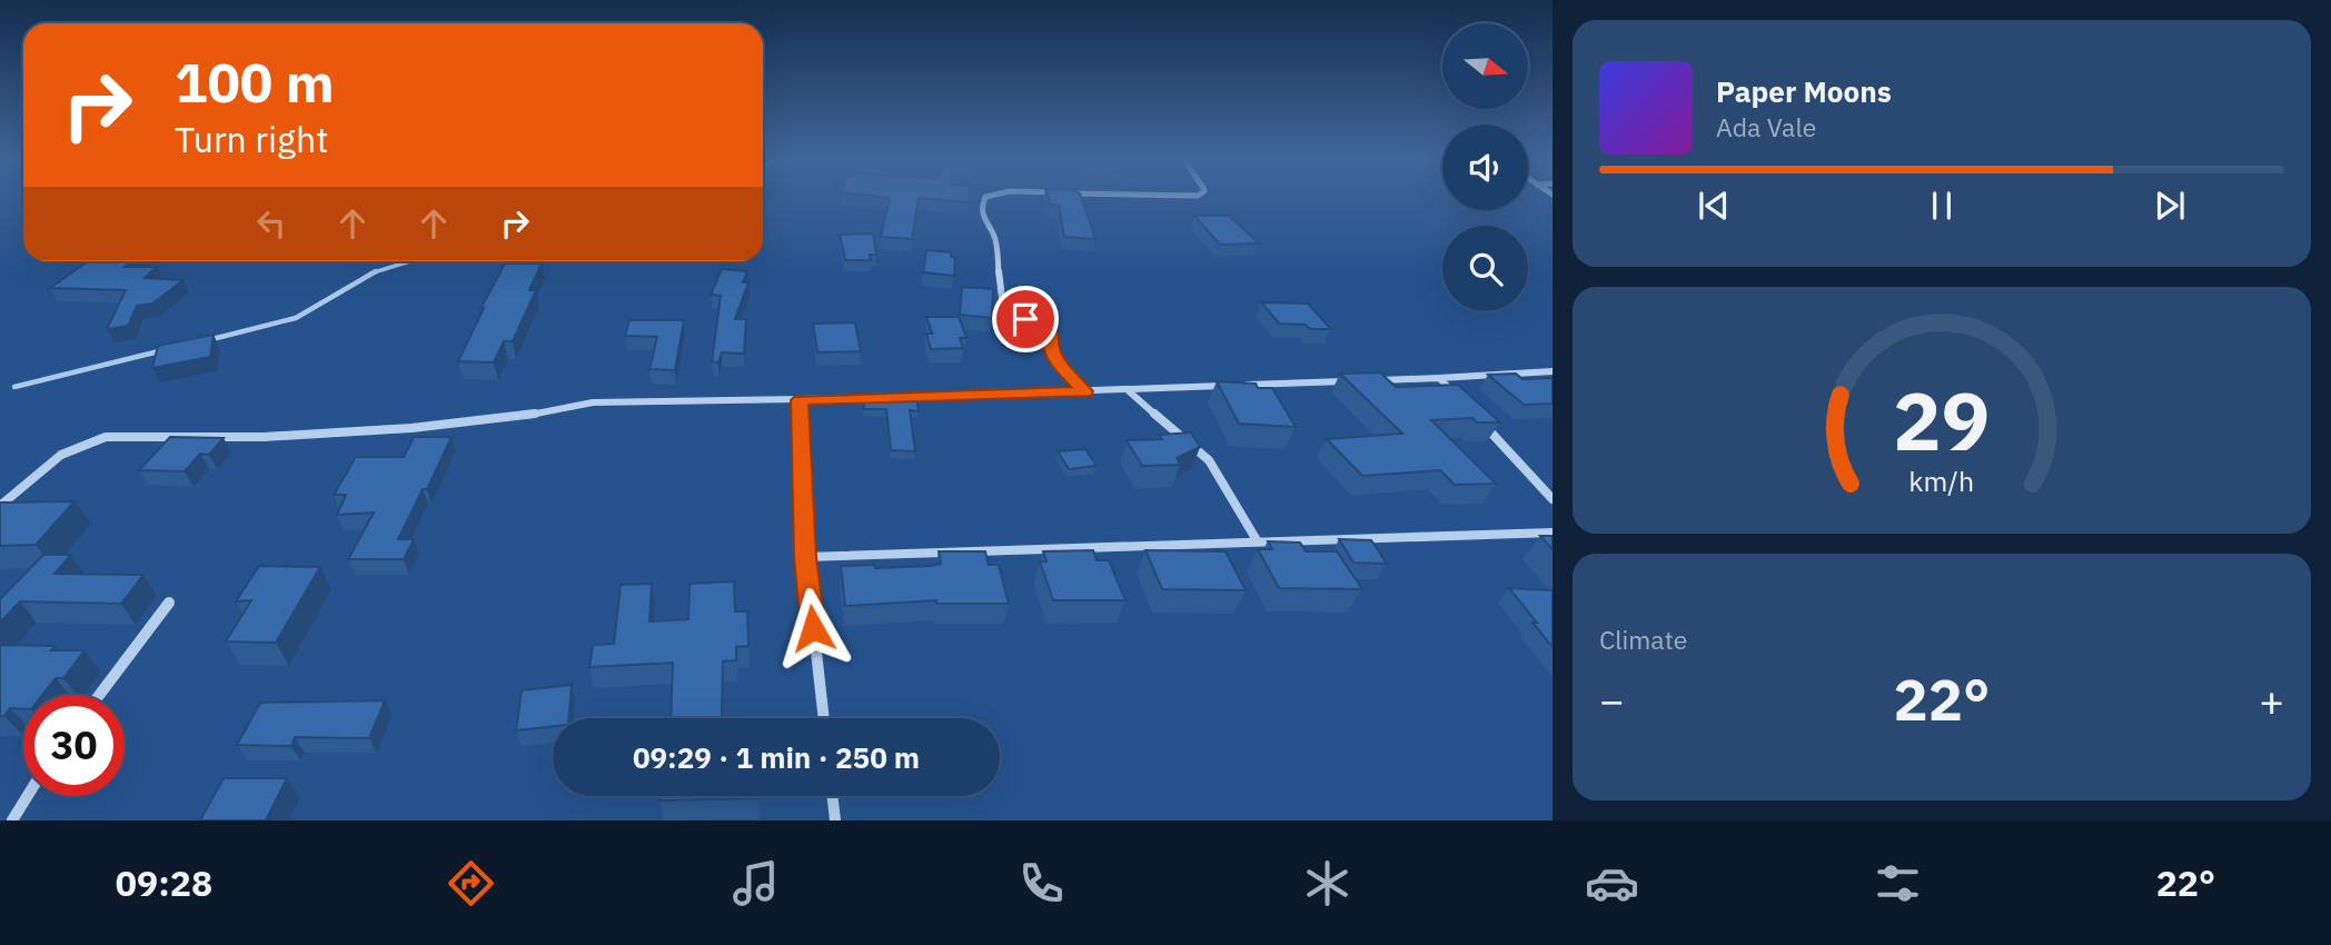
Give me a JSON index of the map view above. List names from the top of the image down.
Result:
{
  "north": "right",
  "page": {
    "turn": ["100 m", "Turn right"],
    "song": ["Paper Moons", "Ada Vale"],
    "tile": "Climate",
    "heat": ["−", "22°", "+"],
    "limit": "30",
    "trip": "09:29 · 1 min · 250 m",
    "tabs": ["09:28", "22°"],
    "gauge": ["29", "km/h"]
  }
}
